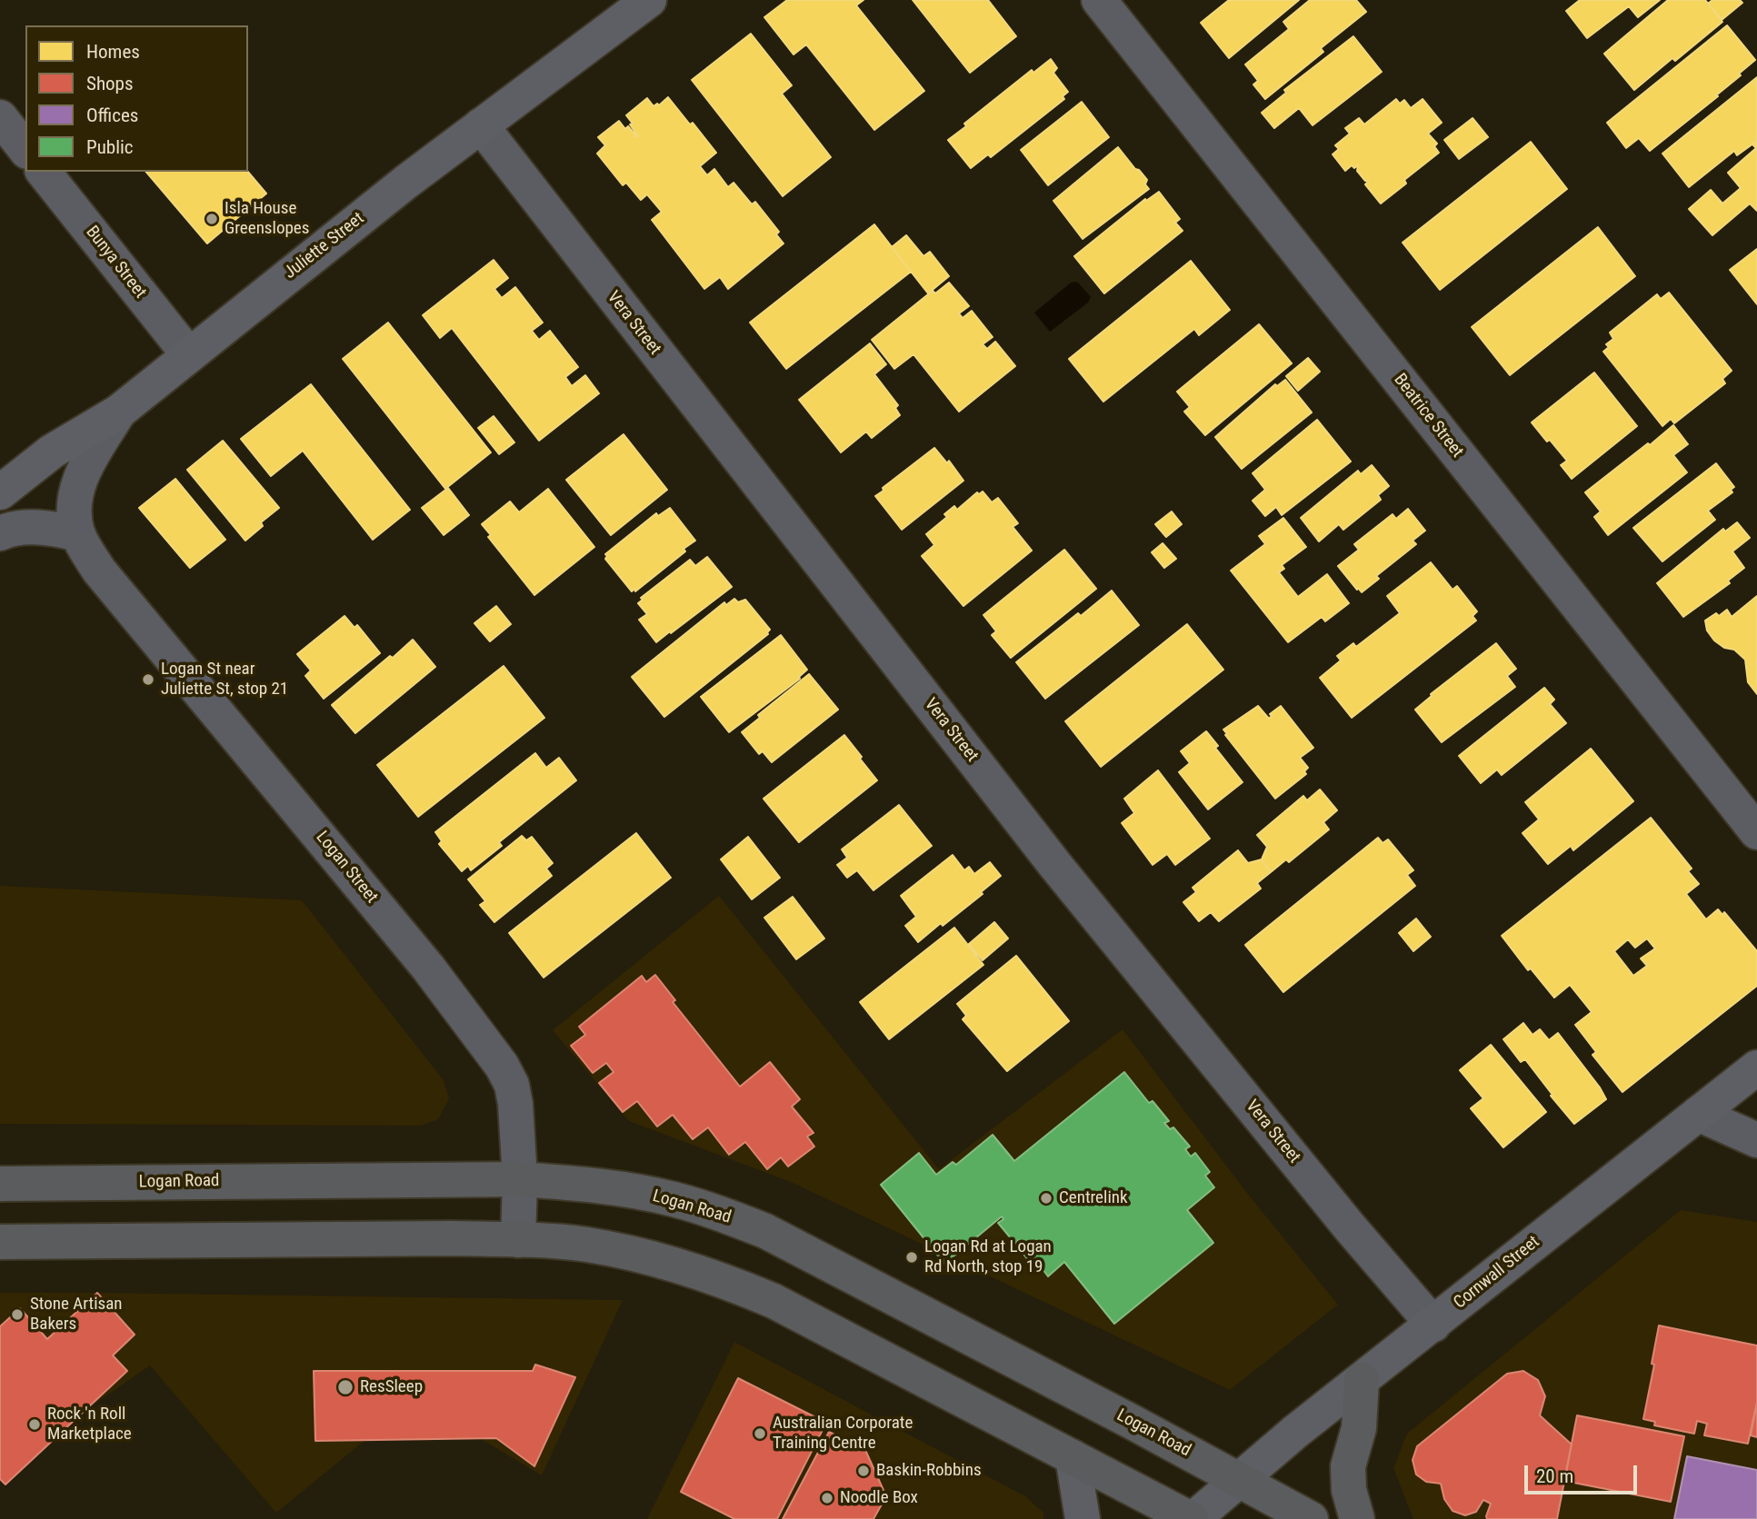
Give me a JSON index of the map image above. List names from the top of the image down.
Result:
{
  "streets": {
    "main road": ["Juliette Street", "Logan Road", "Cornwall Street"],
    "street": [
      "Bunya Street",
      "Vera Street",
      "Beatrice Street",
      "Logan Street"
    ]
  },
  "crossings": [
    ["Juliette Street", "Bunya Street"],
    ["Juliette Street", "Vera Street"],
    ["Juliette Street", "Logan Street"],
    ["Vera Street", "Cornwall Street"],
    ["Logan Street", "Logan Road"],
    ["Logan Road", "Cornwall Street"]
  ],
  "places": [
    "Isla House Greenslopes",
    "Logan St near Juliette St, stop 21",
    "Centrelink",
    "Logan Rd at Logan Rd North, stop 19",
    "Stone Artisan Bakers",
    "ResSleep",
    "Rock 'n Roll Marketplace",
    "Australian Corporate Training Centre",
    "Baskin-Robbins",
    "Noodle Box"
  ],
  "legend": [
    "Homes",
    "Shops",
    "Offices",
    "Public"
  ],
  "scale_bar": "20 m"
}
